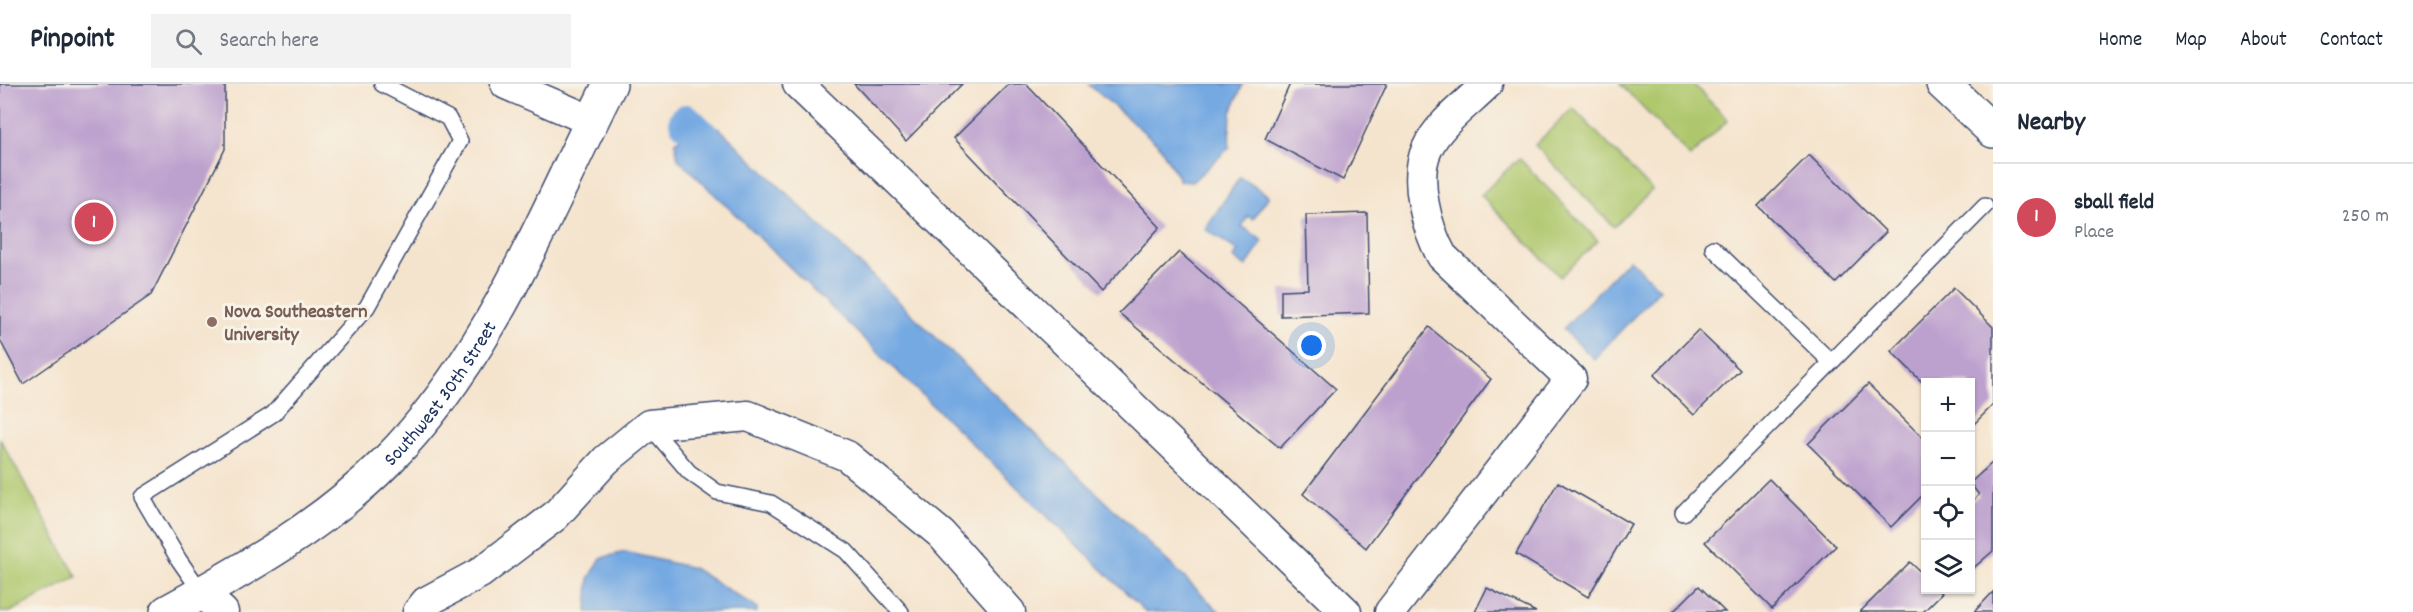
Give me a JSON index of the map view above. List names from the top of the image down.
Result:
{
  "streets": {
    "street": ["Southwest 30th Street"]
  },
  "places": ["Nova Southeastern University"],
  "page": {
    "header": "Pinpoint",
    "search": "Search here",
    "nav": [
      "Home",
      "Map",
      "About",
      "Contact"
    ],
    "heading": "Nearby",
    "list": [
      {
        "mark": "1",
        "name": "sball field",
        "note": "Place",
        "value": "250 m"
      }
    ],
    "pins": "1",
    "map_buttons": ["+", "−"]
  }
}
